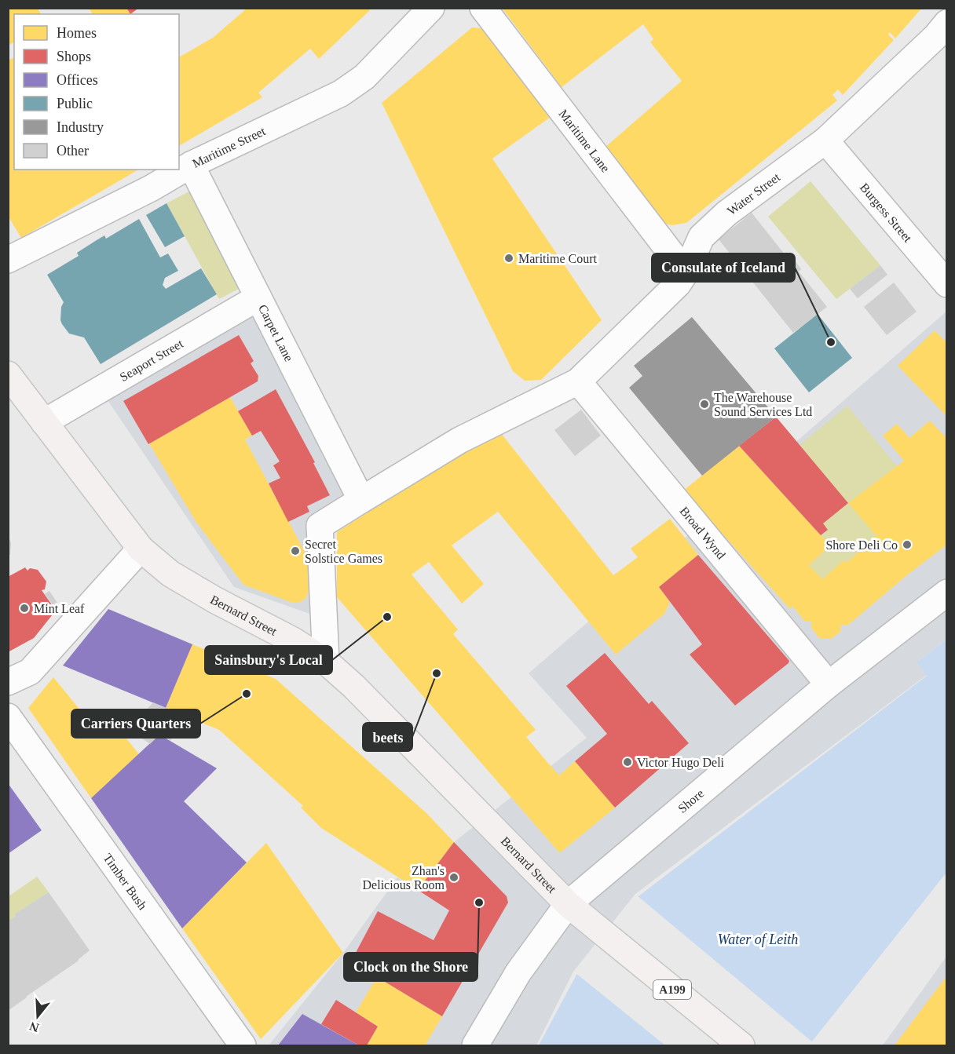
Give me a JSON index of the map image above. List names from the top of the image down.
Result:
{
  "streets": {
    "main road": ["Bernard Street", "A199"],
    "street": [
      "Maritime Lane",
      "Maritime Street",
      "Water Street",
      "Burgess Street",
      "Carpet Lane",
      "Seaport Street",
      "Broad Wynd",
      "Shore",
      "Timber Bush"
    ]
  },
  "crossings": [
    ["Maritime Lane", "Water Street"],
    ["Maritime Street", "Carpet Lane"],
    ["Water Street", "Burgess Street"],
    ["Water Street", "Broad Wynd"],
    ["Carpet Lane", "Seaport Street"],
    ["Seaport Street", "Bernard Street"],
    ["Broad Wynd", "Shore"],
    ["Bernard Street", "Shore"]
  ],
  "water": ["Water of Leith"],
  "places": [
    "Maritime Court",
    "Consulate of Iceland",
    "The Warehouse Sound Services Ltd",
    "Shore Deli Co",
    "Secret Solstice Games",
    "Mint Leaf",
    "Sainsbury's Local",
    "beets",
    "Carriers Quarters",
    "Victor Hugo Deli",
    "Zhan's Delicious Room",
    "Clock on the Shore"
  ],
  "legend": [
    "Homes",
    "Shops",
    "Offices",
    "Public",
    "Industry",
    "Other"
  ],
  "north": "bottom"
}
